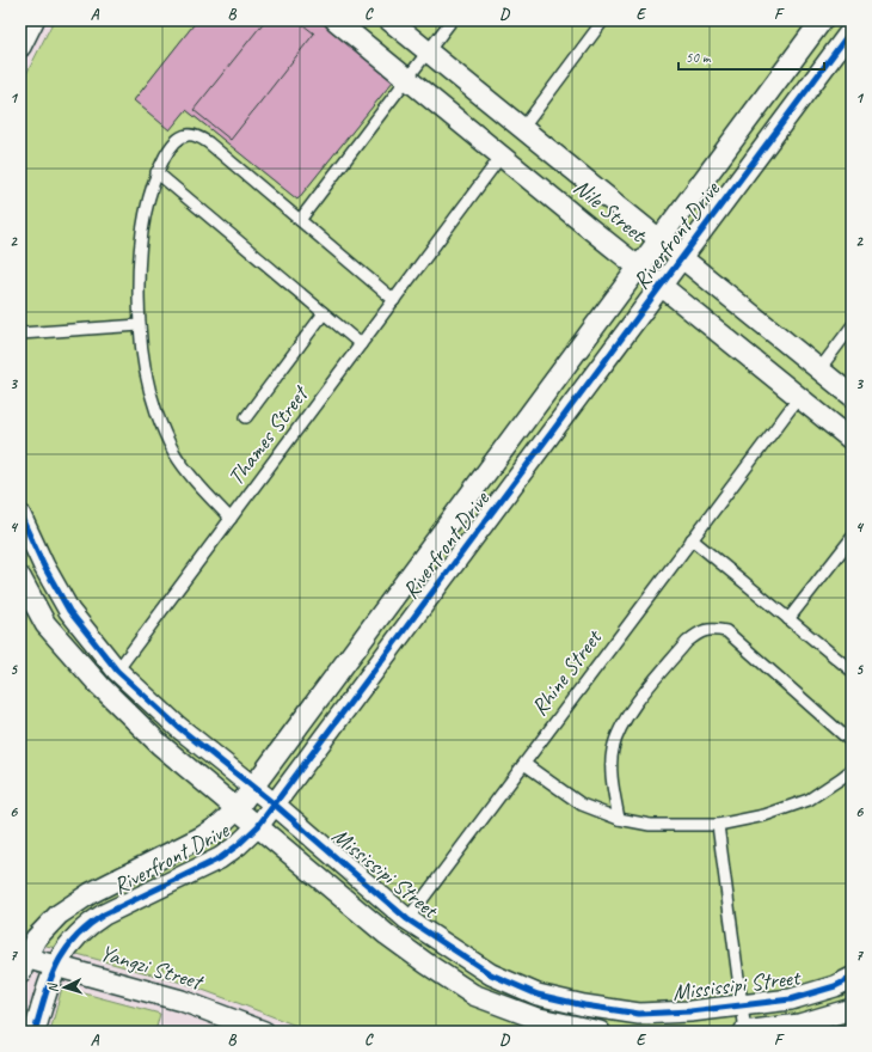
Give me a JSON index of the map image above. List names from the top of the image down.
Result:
{
  "streets": {
    "street": [
      "Nile Street",
      "Riverfront Drive",
      "Mississipi Street",
      "Yangzi Street"
    ],
    "lane": ["Thames Street", "Rhine Street"]
  },
  "crossings": [
    ["Nile Street", "Riverfront Drive"],
    ["Nile Street", "Rhine Street"],
    ["Riverfront Drive", "Mississipi Street"],
    ["Riverfront Drive", "Yangzi Street"],
    ["Rhine Street", "Mississipi Street"]
  ],
  "scale_bar": "50 m",
  "north": "left",
  "grid": {
    "columns": [
      "A",
      "B",
      "C",
      "D",
      "E",
      "F"
    ],
    "rows": [
      "1",
      "2",
      "3",
      "4",
      "5",
      "6",
      "7"
    ]
  }
}
